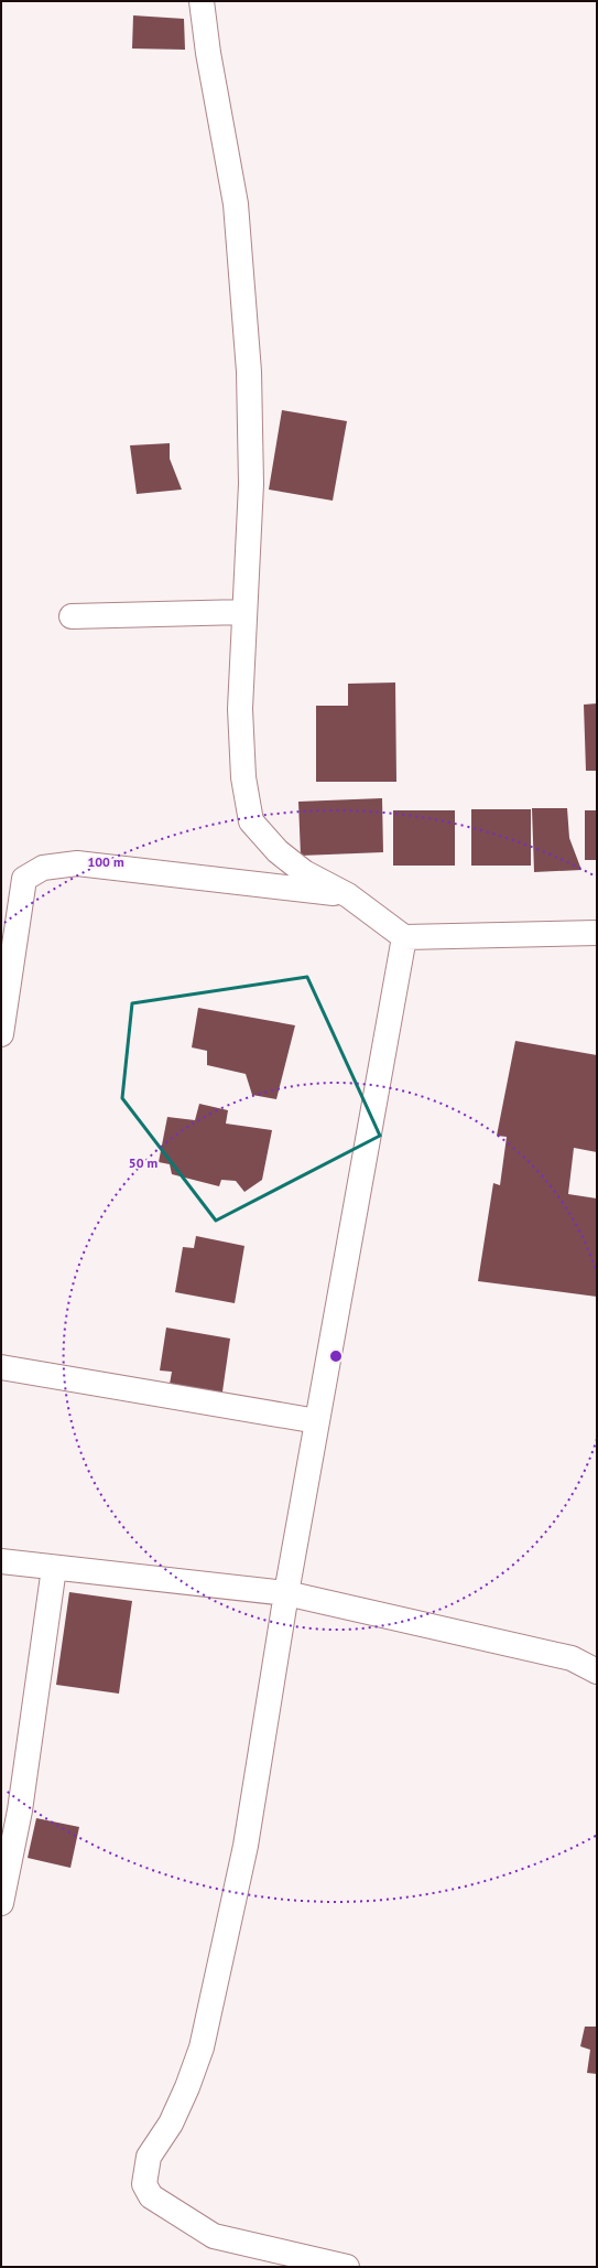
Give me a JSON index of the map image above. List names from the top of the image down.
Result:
{
  "rings": ["100 m", "50 m"]
}
